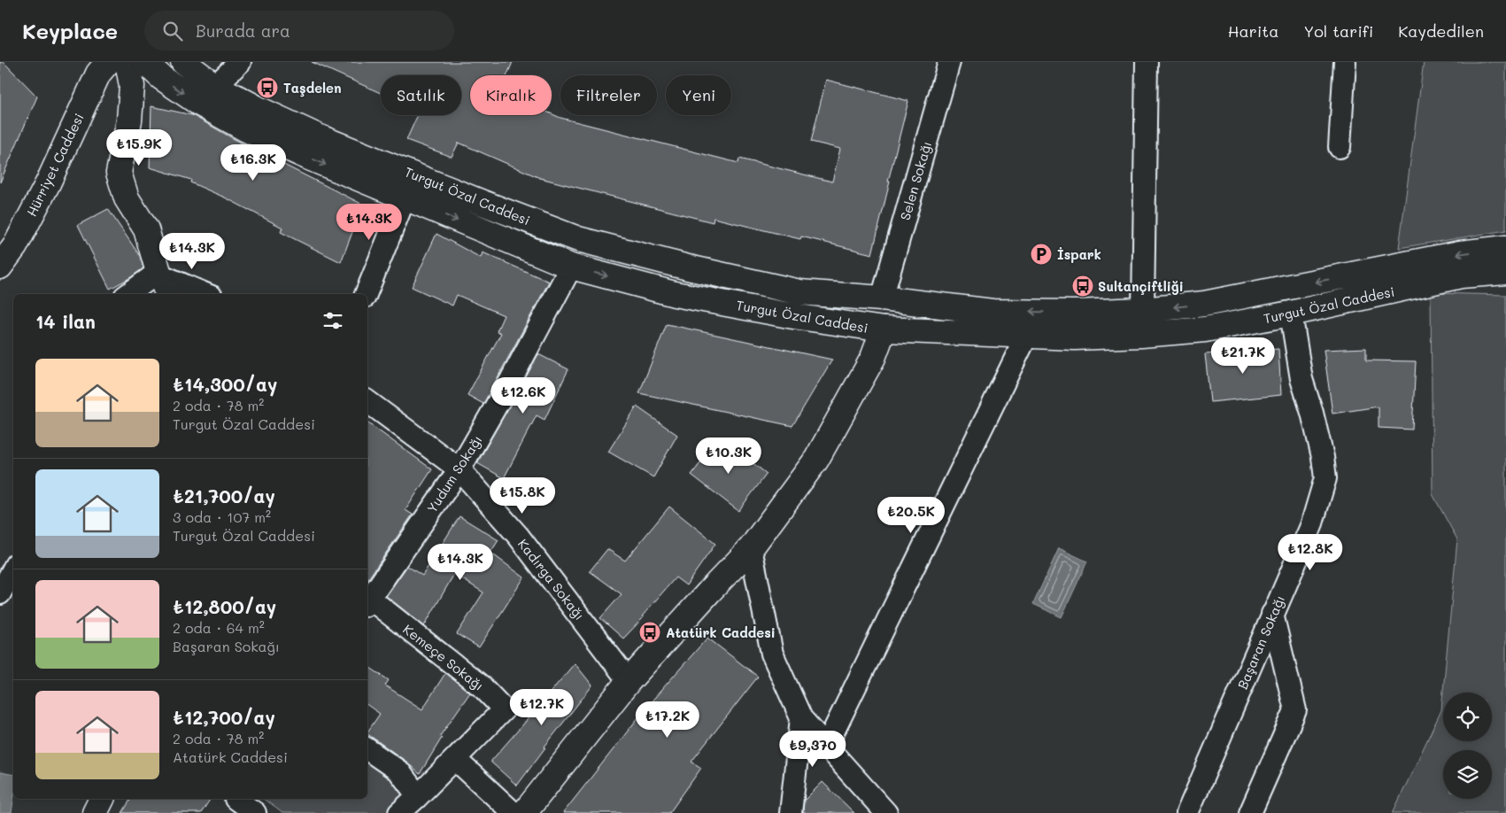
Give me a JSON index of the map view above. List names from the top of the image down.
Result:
{
  "streets": {
    "main road": ["Hürriyet Caddesi", "Turgut Özal Caddesi"],
    "street": [
      "Selen Sokağı",
      "Yudum Sokağı",
      "Kadırga Sokağı",
      "Başaran Sokağı",
      "Kemeçe Sokağı"
    ]
  },
  "crossings": [
    ["Selen Sokağı", "Turgut Özal Caddesi"],
    ["Turgut Özal Caddesi", "Yudum Sokağı"],
    ["Turgut Özal Caddesi", "Başaran Sokağı"],
    ["Yudum Sokağı", "Kadırga Sokağı"],
    ["Yudum Sokağı", "Kemeçe Sokağı"]
  ],
  "places": {
    "bus stop": ["Taşdelen", "Sultançiftliği", "Atatürk Caddesi"],
    "parking": ["İspark"]
  },
  "page": {
    "header": "Keyplace",
    "search": "Burada ara",
    "nav": ["Harita", "Yol tarifi", "Kaydedilen"],
    "chip": [
      "Satılık",
      "Kiralık",
      "Filtreler",
      "Yeni"
    ],
    "price": [
      "₺15.9K",
      "₺16.3K",
      "₺14.3K",
      "₺14.3K",
      "₺21.7K",
      "₺12.6K",
      "₺10.3K",
      "₺15.8K",
      "₺20.5K",
      "₺12.8K",
      "₺14.3K",
      "₺12.7K",
      "₺17.2K",
      "₺9,370"
    ],
    "heading": "14 ilan",
    "list": [
      {
        "name": "₺14,300/ay",
        "note": "2 oda · 78 m² · Turgut Özal Caddesi"
      },
      {
        "name": "₺21,700/ay",
        "note": "3 oda · 107 m² · Turgut Özal Caddesi"
      },
      {
        "name": "₺12,800/ay",
        "note": "2 oda · 64 m² · Başaran Sokağı"
      },
      {
        "name": "₺12,700/ay",
        "note": "2 oda · 78 m² · Atatürk Caddesi"
      }
    ]
  }
}
